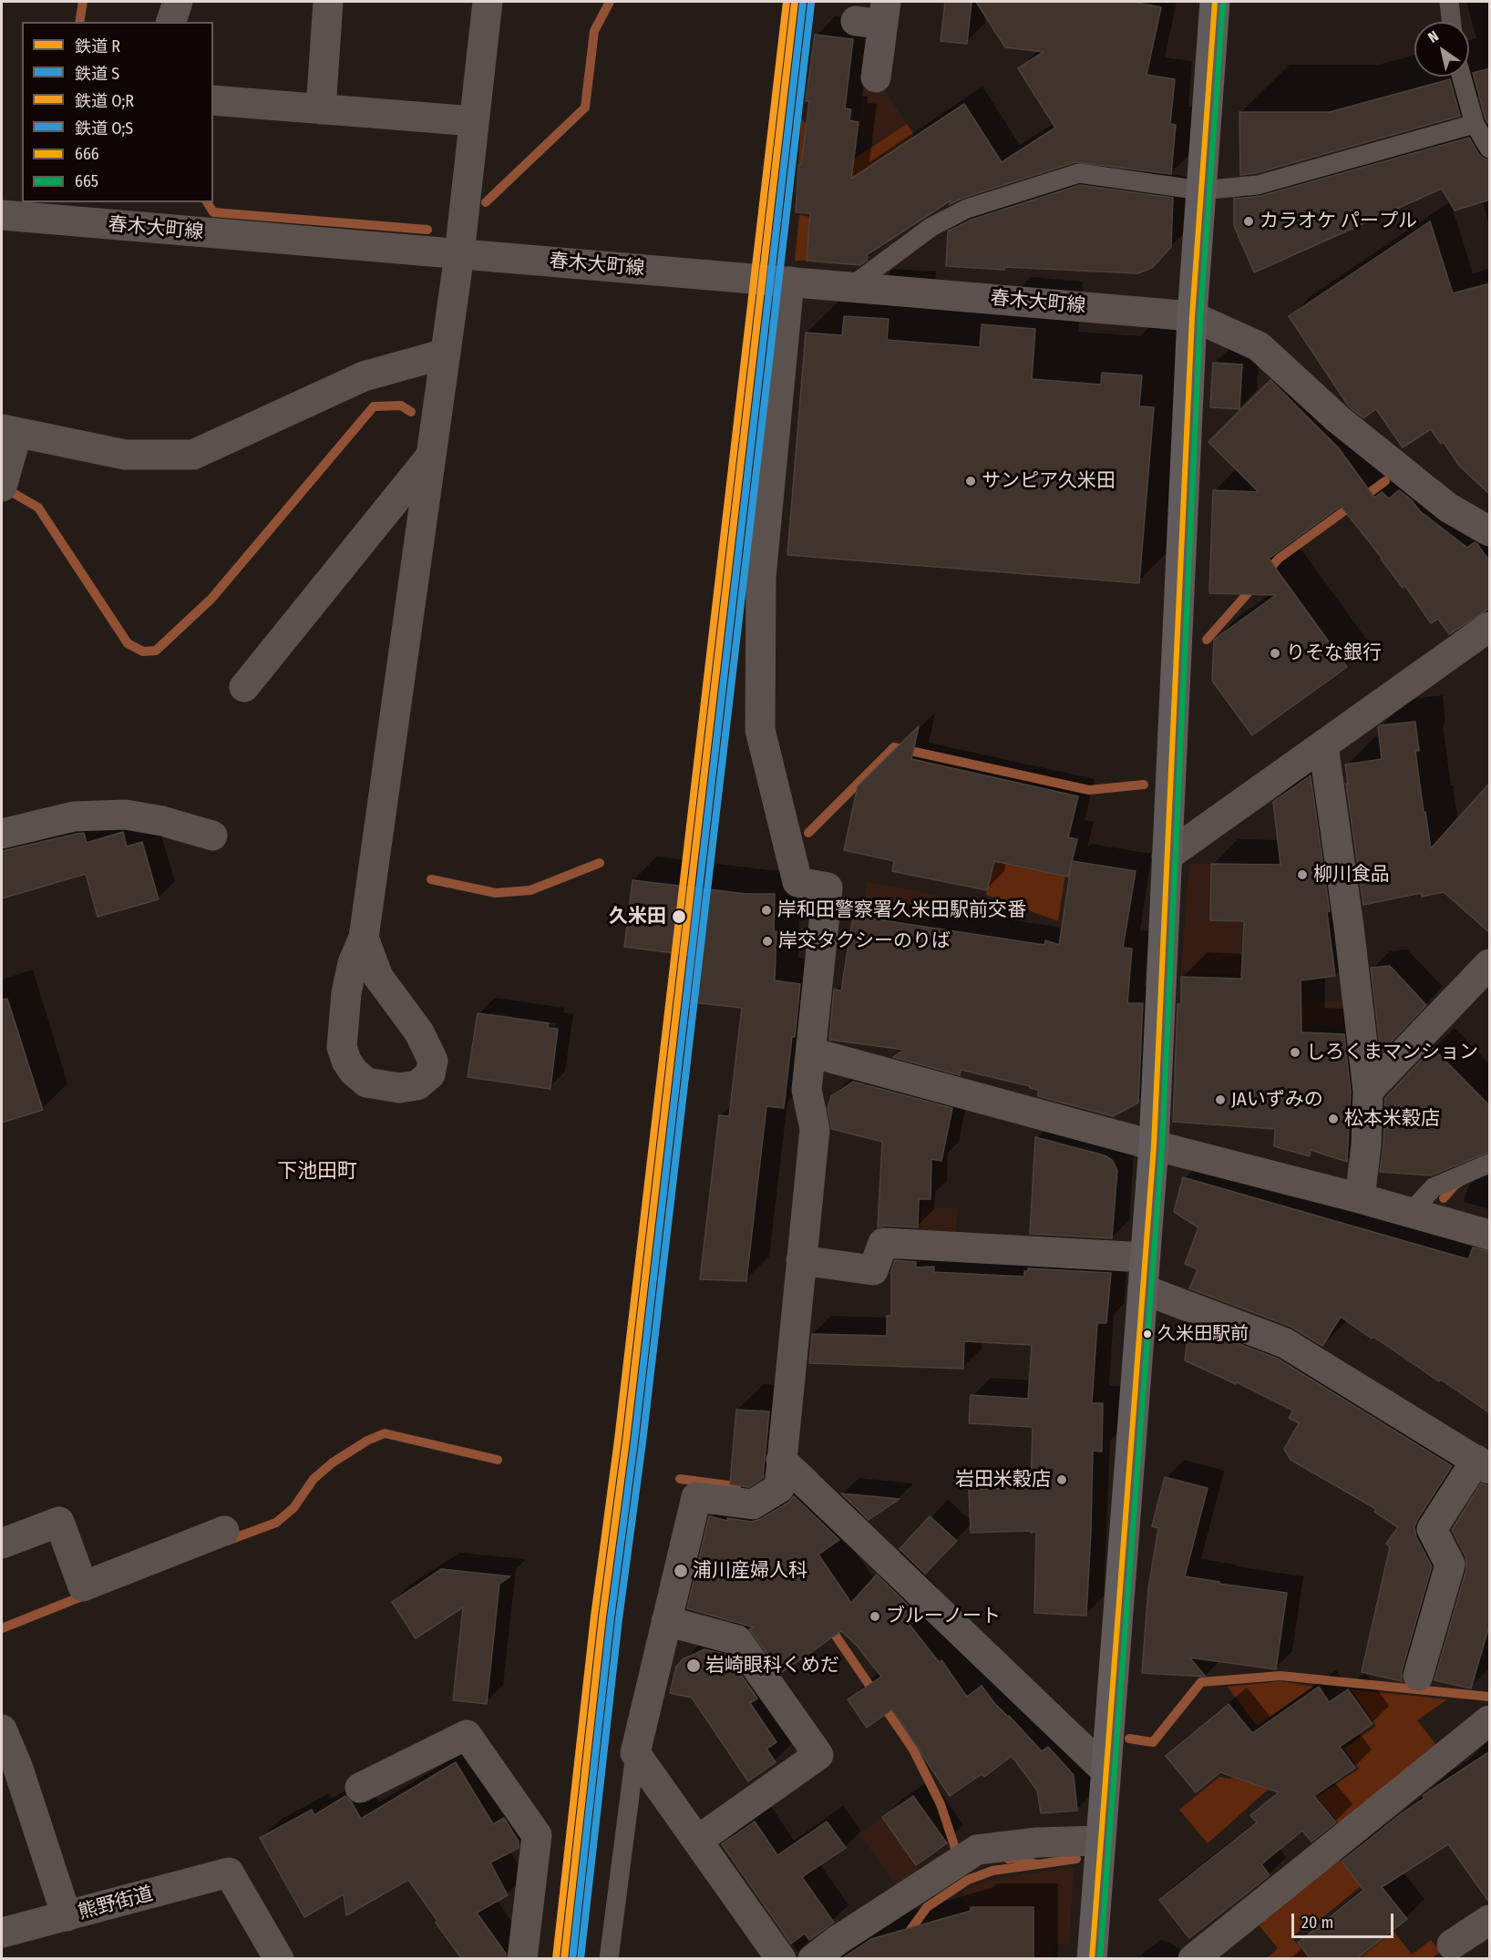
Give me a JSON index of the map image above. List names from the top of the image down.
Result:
{
  "streets": {
    "street": ["春木大町線", "熊野街道"]
  },
  "districts": ["下池田町"],
  "places": [
    "カラオケ パープル",
    "サンピア久米田",
    "りそな銀行",
    "柳川食品",
    "岸和田警察署久米田駅前交番",
    "久米田",
    "岸交タクシーのりば",
    "しろくまマンション",
    "JAいずみの",
    "松本米穀店",
    "久米田駅前",
    "岩田米穀店",
    "浦川産婦人科",
    "ブルーノート",
    "岩崎眼科くめだ"
  ],
  "lines": [
    "rail line R",
    "rail line O;R",
    "transit line 666",
    "rail line S",
    "transit line 665",
    "rail line O;S"
  ],
  "legend": [
    "鉄道 R",
    "鉄道 S",
    "鉄道 O;R",
    "鉄道 O;S",
    "666",
    "665"
  ],
  "scale_bar": "20 m",
  "north": "top left"
}
